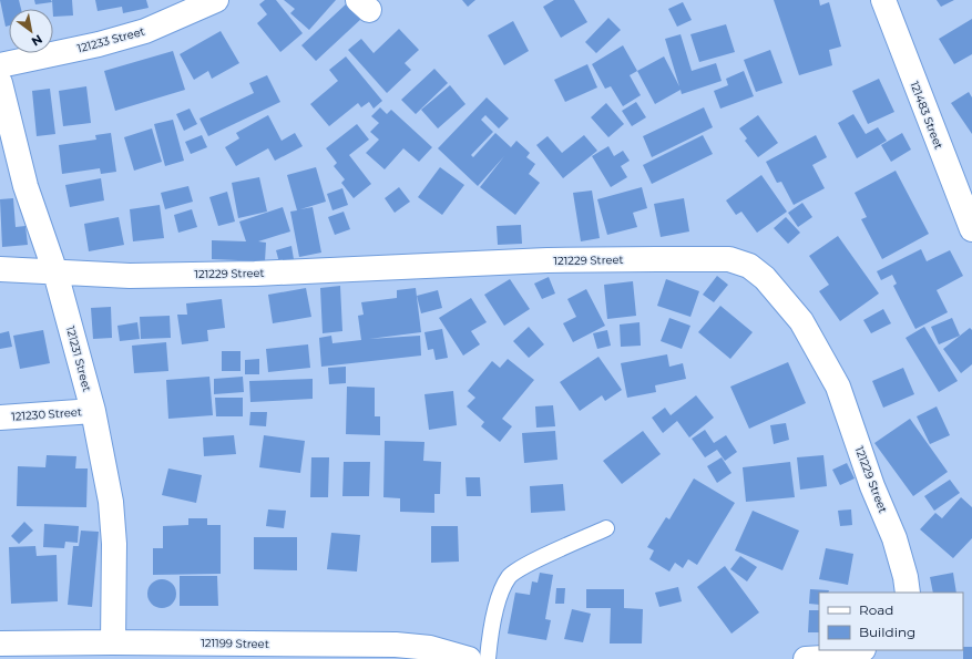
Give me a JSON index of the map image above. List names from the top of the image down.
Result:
{
  "streets": {
    "street": [
      "121233 Street",
      "121483 Street",
      "121229 Street",
      "121231 Street",
      "121230 Street",
      "121199 Street"
    ]
  },
  "crossings": [
    ["121229 Street", "121231 Street"],
    ["121231 Street", "121230 Street"],
    ["121231 Street", "121199 Street"]
  ],
  "legend": ["Road", "Building"],
  "north": "bottom right"
}
